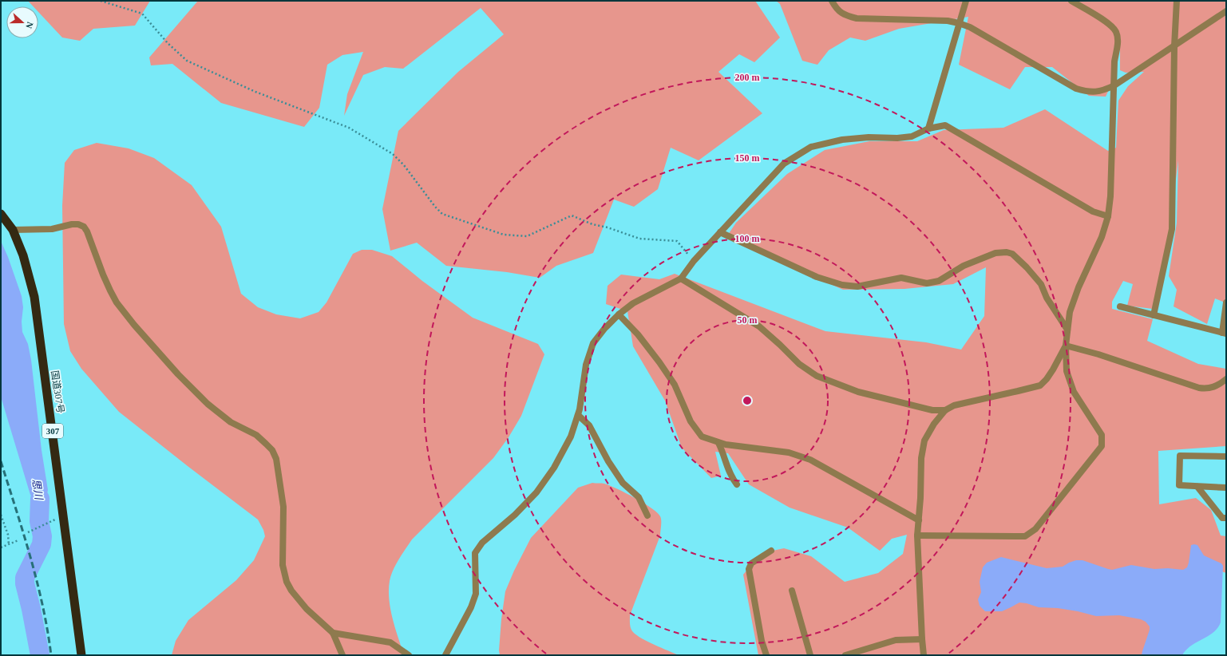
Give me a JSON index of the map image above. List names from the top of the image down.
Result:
{
  "streets": {
    "highway": ["国道307号", "307"]
  },
  "water": ["思川"],
  "north": "right",
  "rings": [
    "200 m",
    "150 m",
    "100 m",
    "50 m"
  ]
}
